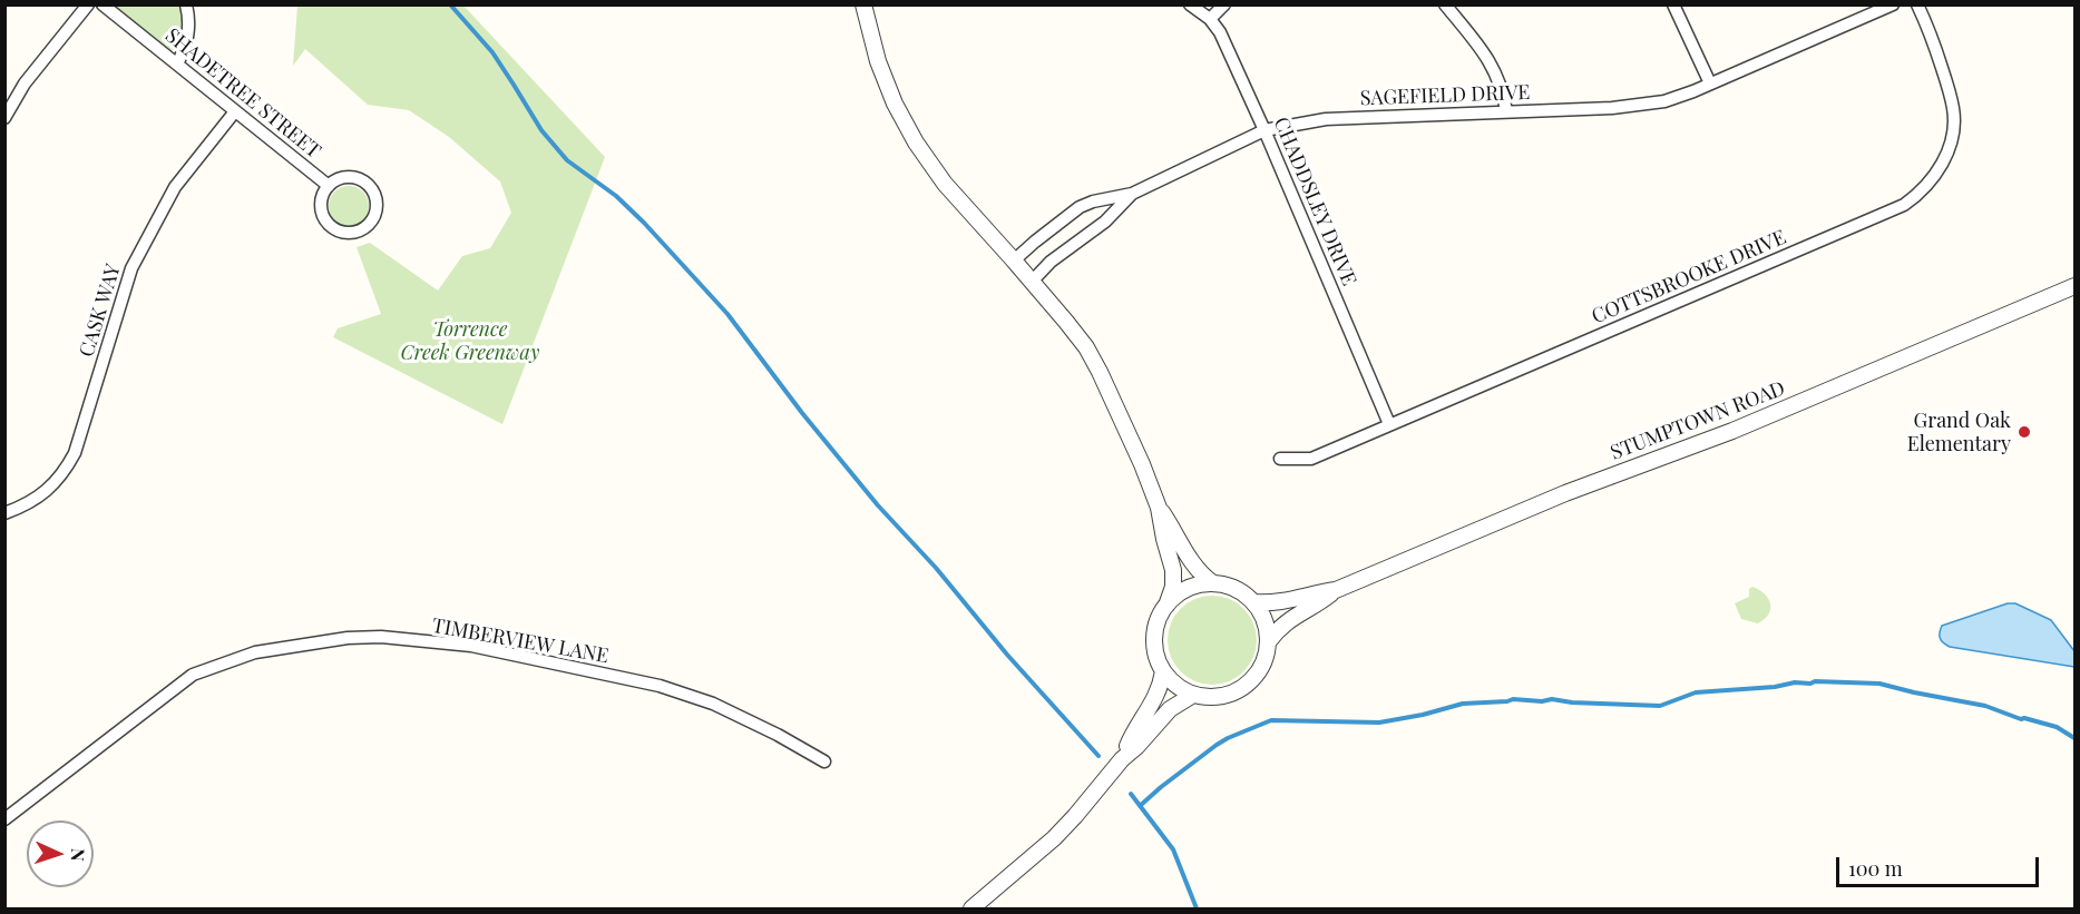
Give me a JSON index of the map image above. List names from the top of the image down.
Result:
{
  "streets": {
    "street": [
      "SHADETREE STREET",
      "SAGEFIELD DRIVE",
      "CHADDSLEY DRIVE",
      "COTTSBROOKE DRIVE",
      "CASK WAY",
      "STUMPTOWN ROAD",
      "TIMBERVIEW LANE"
    ]
  },
  "crossings": [
    ["SHADETREE STREET", "CASK WAY"],
    ["SAGEFIELD DRIVE", "CHADDSLEY DRIVE"],
    ["CHADDSLEY DRIVE", "COTTSBROOKE DRIVE"]
  ],
  "parks": ["Torrence Creek Greenway"],
  "places": ["Grand Oak Elementary"],
  "scale_bar": "100 m",
  "north": "right"
}
